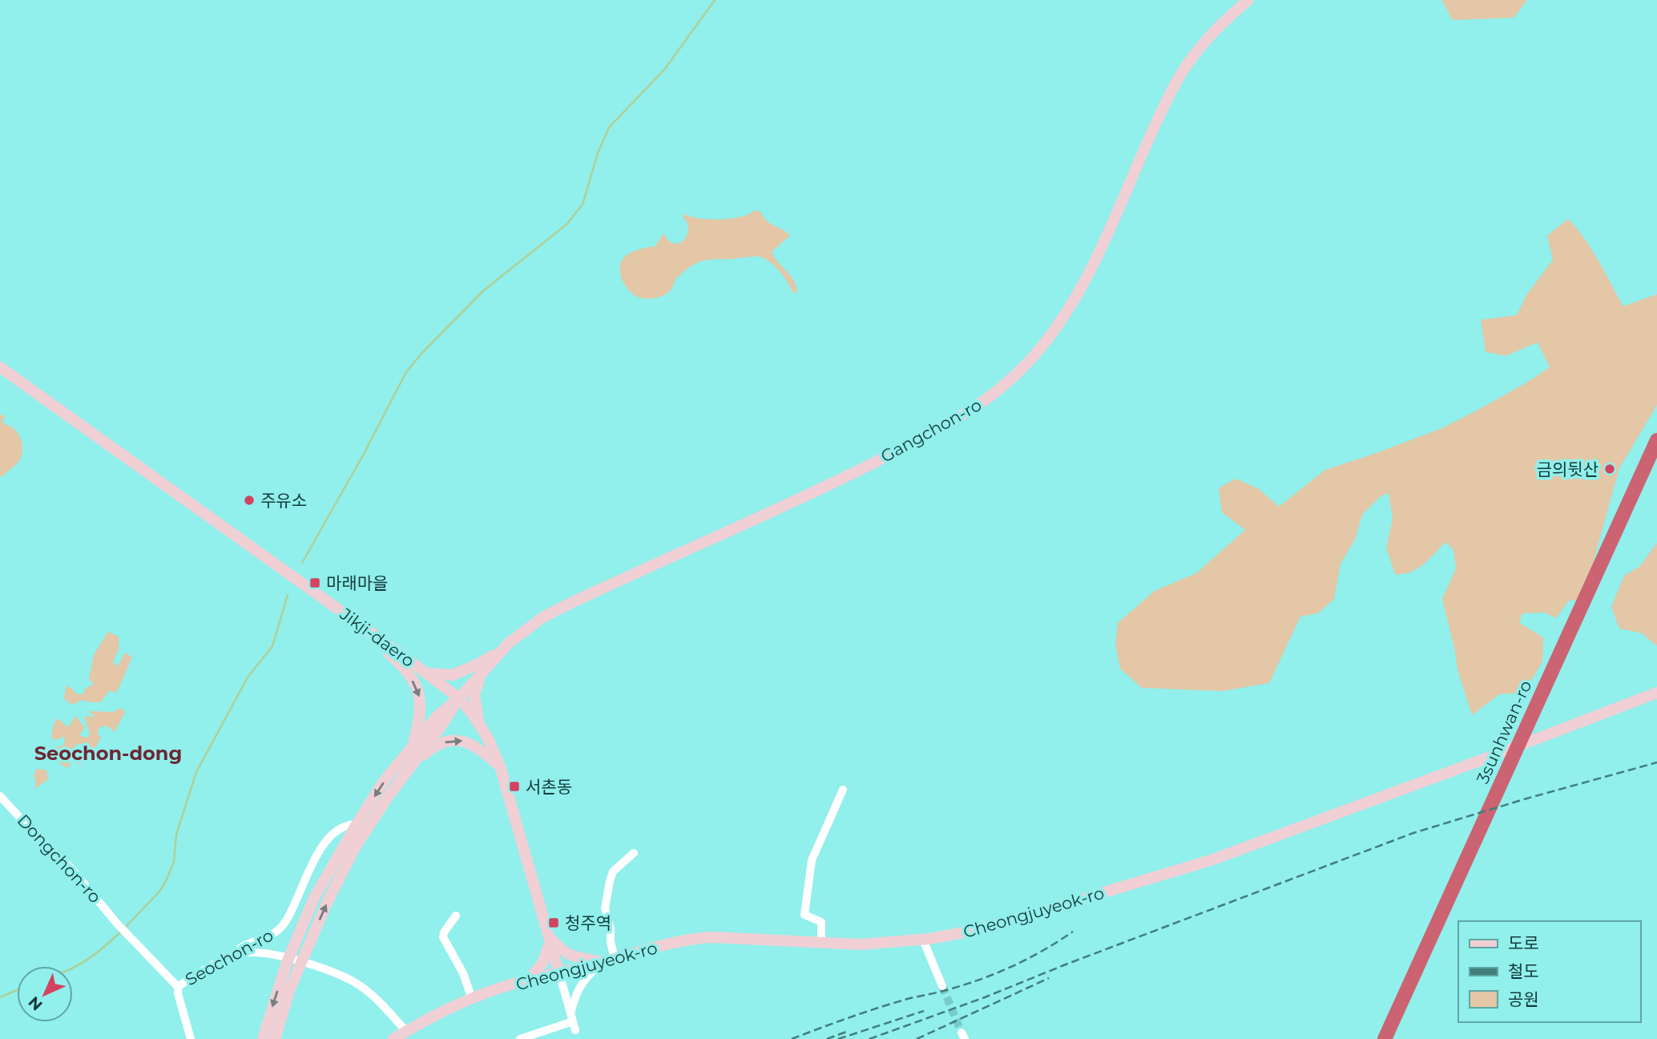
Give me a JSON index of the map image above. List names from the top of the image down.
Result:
{
  "streets": {
    "highway": ["3sunhwan-ro"],
    "main road": ["Gangchon-ro", "Jikji-daero", "Cheongjuyeok-ro"],
    "street": ["Dongchon-ro", "Seochon-ro"]
  },
  "crossings": [
    ["Gangchon-ro", "Jikji-daero"],
    ["Jikji-daero", "Cheongjuyeok-ro"],
    ["Dongchon-ro", "Seochon-ro"]
  ],
  "districts": ["Seochon-dong"],
  "places": {
    "other": ["금의뒷산", "주유소"],
    "transit": ["마래마을", "서촌동", "청주역"]
  },
  "legend": ["도로", "철도", "공원"],
  "north": "bottom left"
}
